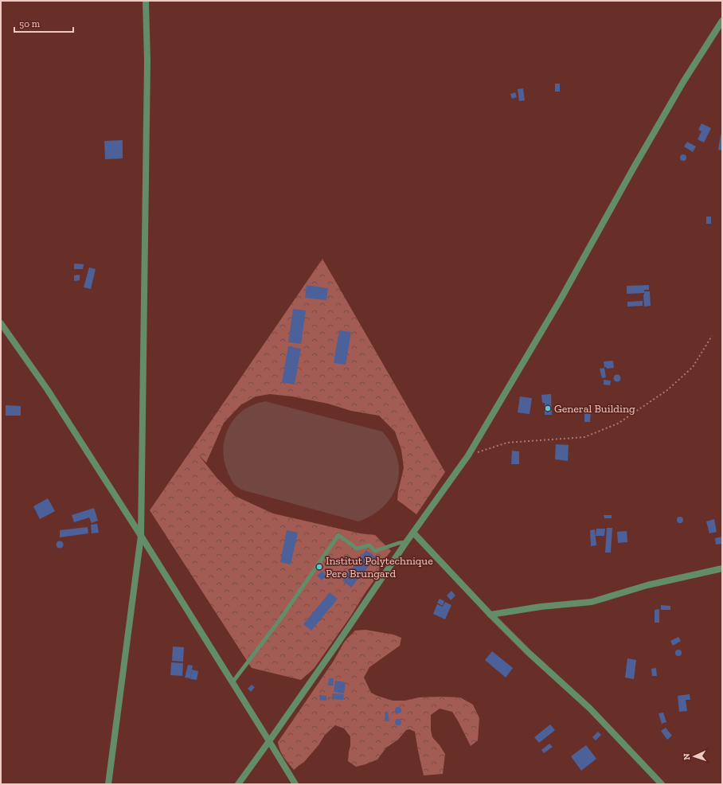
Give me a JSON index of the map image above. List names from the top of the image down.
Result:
{
  "places": ["General Building", "Institut Polytechnique Pere Brungard"],
  "scale_bar": "50 m",
  "north": "left"
}
